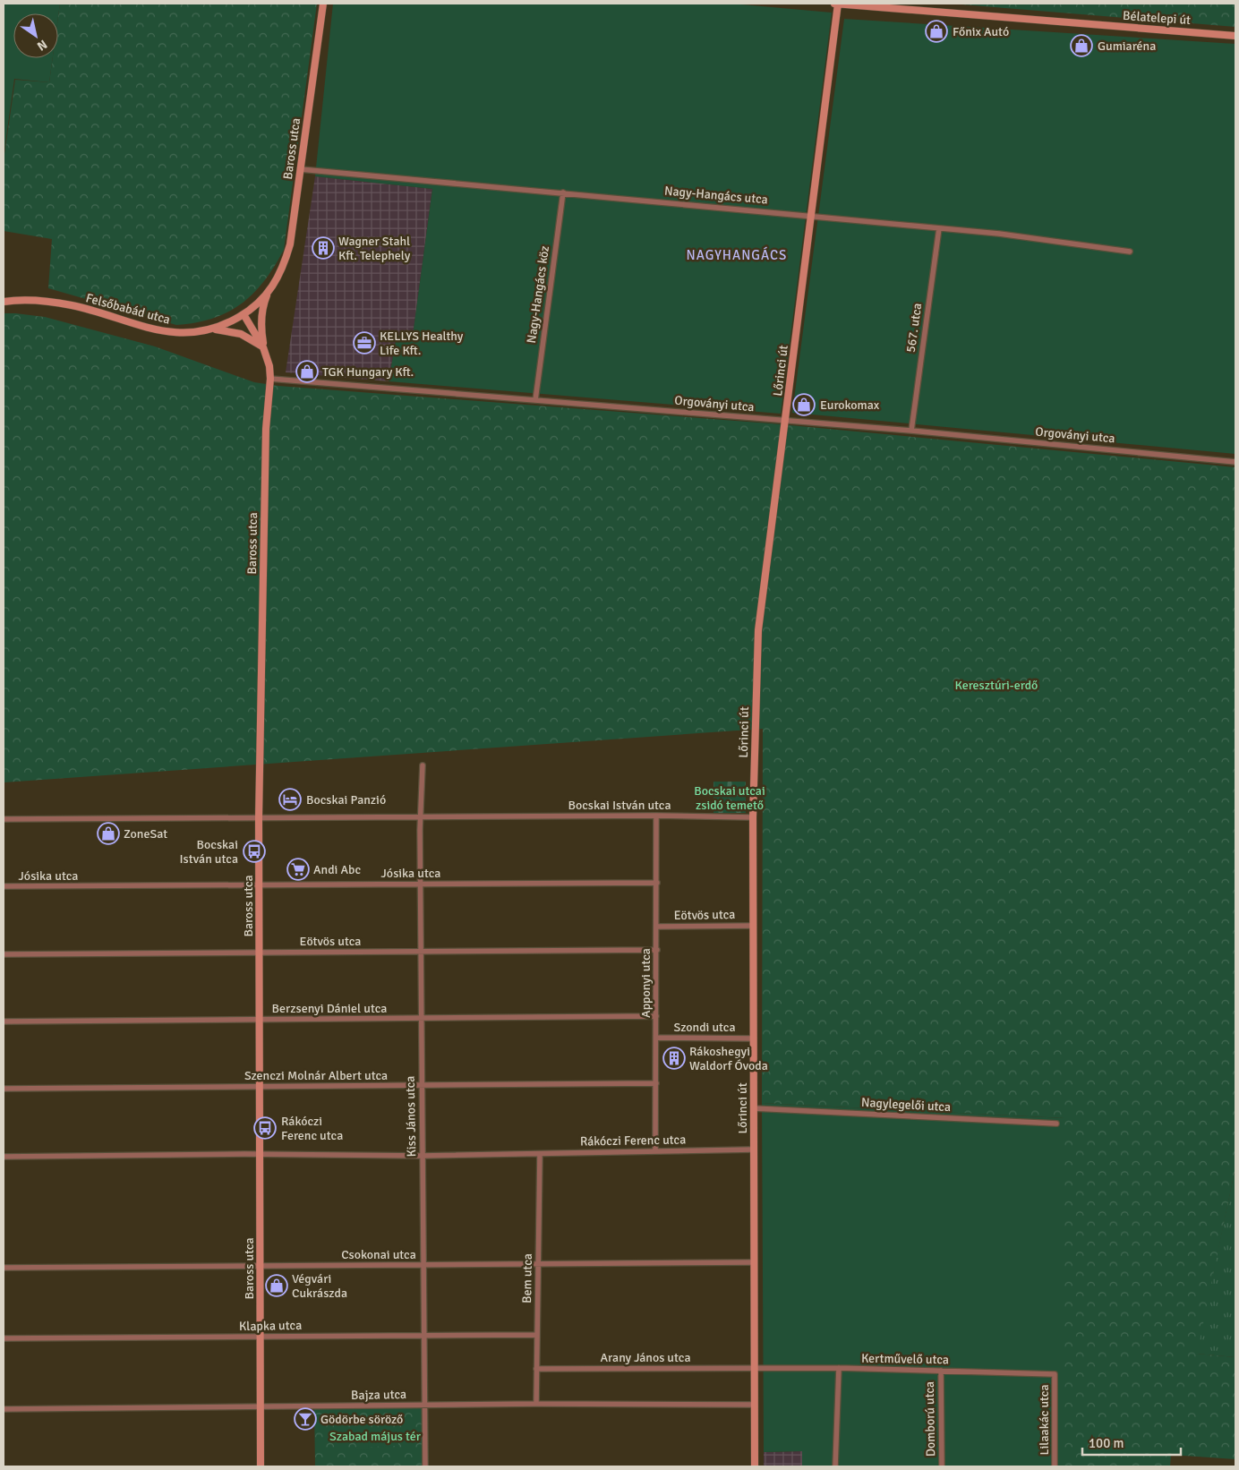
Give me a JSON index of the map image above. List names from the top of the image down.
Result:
{
  "streets": {
    "street": [
      "Bélatelepi út",
      "Baross utca",
      "Nagy-Hangács utca",
      "Nagy-Hangács köz",
      "Felsőbabád utca",
      "567. utca",
      "Lőrinci út",
      "Orgoványi utca",
      "Bocskai István utca",
      "Jósika utca",
      "Eötvös utca",
      "Apponyi utca",
      "Berzsenyi Dániel utca",
      "Szondi utca",
      "Szenczi Molnár Albert utca",
      "Nagylegelői utca",
      "Kiss János utca",
      "Rákóczi Ferenc utca",
      "Csokonai utca",
      "Bem utca",
      "Klapka utca",
      "Arany János utca",
      "Kertművelő utca",
      "Bajza utca",
      "Domború utca",
      "Lilaakác utca"
    ]
  },
  "crossings": [
    ["Bélatelepi út", "Lőrinci út"],
    ["Baross utca", "Nagy-Hangács utca"],
    ["Baross utca", "Felsőbabád utca"],
    ["Baross utca", "Orgoványi utca"],
    ["Baross utca", "Bocskai István utca"],
    ["Baross utca", "Jósika utca"],
    ["Baross utca", "Eötvös utca"],
    ["Baross utca", "Berzsenyi Dániel utca"],
    ["Baross utca", "Szenczi Molnár Albert utca"],
    ["Baross utca", "Rákóczi Ferenc utca"],
    ["Baross utca", "Csokonai utca"],
    ["Baross utca", "Klapka utca"],
    ["Baross utca", "Bajza utca"],
    ["Nagy-Hangács utca", "Nagy-Hangács köz"],
    ["Nagy-Hangács utca", "567. utca"],
    ["Nagy-Hangács utca", "Lőrinci út"],
    ["Nagy-Hangács köz", "Orgoványi utca"],
    ["567. utca", "Orgoványi utca"],
    ["Lőrinci út", "Orgoványi utca"],
    ["Lőrinci út", "Bocskai István utca"],
    ["Lőrinci út", "Eötvös utca"],
    ["Lőrinci út", "Szondi utca"],
    ["Lőrinci út", "Nagylegelői utca"],
    ["Lőrinci út", "Rákóczi Ferenc utca"],
    ["Lőrinci út", "Csokonai utca"],
    ["Lőrinci út", "Arany János utca"],
    ["Lőrinci út", "Kertművelő utca"],
    ["Lőrinci út", "Bajza utca"],
    ["Bocskai István utca", "Apponyi utca"],
    ["Bocskai István utca", "Kiss János utca"],
    ["Jósika utca", "Apponyi utca"],
    ["Jósika utca", "Kiss János utca"],
    ["Eötvös utca", "Apponyi utca"],
    ["Eötvös utca", "Kiss János utca"],
    ["Apponyi utca", "Berzsenyi Dániel utca"],
    ["Apponyi utca", "Szondi utca"],
    ["Apponyi utca", "Szenczi Molnár Albert utca"],
    ["Apponyi utca", "Rákóczi Ferenc utca"],
    ["Berzsenyi Dániel utca", "Kiss János utca"],
    ["Szenczi Molnár Albert utca", "Kiss János utca"],
    ["Kiss János utca", "Rákóczi Ferenc utca"],
    ["Kiss János utca", "Csokonai utca"],
    ["Kiss János utca", "Klapka utca"],
    ["Kiss János utca", "Bajza utca"],
    ["Rákóczi Ferenc utca", "Bem utca"],
    ["Csokonai utca", "Bem utca"],
    ["Bem utca", "Klapka utca"],
    ["Bem utca", "Arany János utca"],
    ["Bem utca", "Bajza utca"],
    ["Arany János utca", "Kertművelő utca"],
    ["Kertművelő utca", "Domború utca"],
    ["Kertművelő utca", "Lilaakác utca"]
  ],
  "districts": ["NAGYHANGÁCS"],
  "parks": ["Keresztúri-erdő", "Bocskai utcai zsidó temető", "Szabad május tér"],
  "places": {
    "shop": [
      "Főnix Autó",
      "Gumiaréna",
      "TGK Hungary Kft.",
      "Eurokomax",
      "ZoneSat",
      "Végvári Cukrászda"
    ],
    "building": ["Wagner Stahl Kft. Telephely", "Rákoshegyi Waldorf Óvoda"],
    "office": ["KELLYS Healthy Life Kft."],
    "hotel": ["Bocskai Panzió"],
    "bus stop": ["Bocskai István utca", "Rákóczi Ferenc utca"],
    "supermarket": ["Andi Abc"],
    "bar": ["Gödörbe söröző"]
  },
  "scale_bar": "100 m",
  "north": "bottom right"
}
